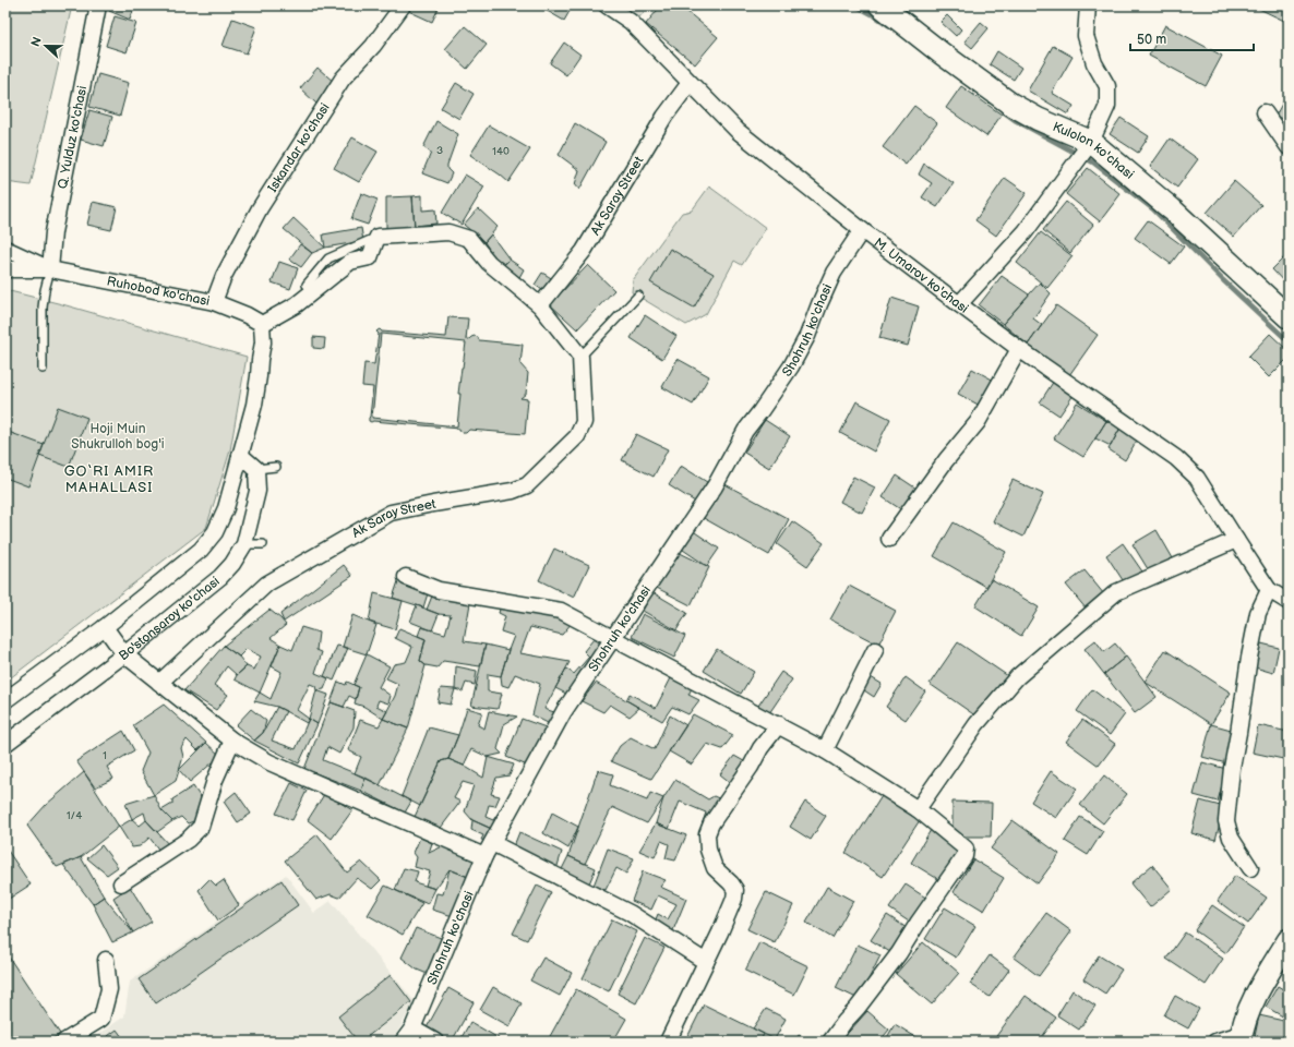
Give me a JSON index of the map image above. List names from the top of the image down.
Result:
{
  "streets": {
    "main road": ["Kulolon ko'chasi"],
    "street": [
      "Q. Yulduz ko'chasi",
      "Iskandar ko'chasi",
      "Ak Saray Street",
      "M. Umarov ko'chasi",
      "Ruhobod ko'chasi",
      "Shohruh ko'chasi",
      "Bo'stonsaroy ko'chasi"
    ]
  },
  "crossings": [
    ["Q. Yulduz ko'chasi", "Ruhobod ko'chasi"],
    ["Iskandar ko'chasi", "Ruhobod ko'chasi"],
    ["Ak Saray Street", "M. Umarov ko'chasi"],
    ["M. Umarov ko'chasi", "Shohruh ko'chasi"]
  ],
  "districts": ["GO‘RI AMIR MAHALLASI"],
  "parks": ["Hoji Muin Shukrulloh bog'i"],
  "house_numbers": [
    "3",
    "140",
    "1",
    "1/4"
  ],
  "scale_bar": "50 m",
  "north": "left"
}
